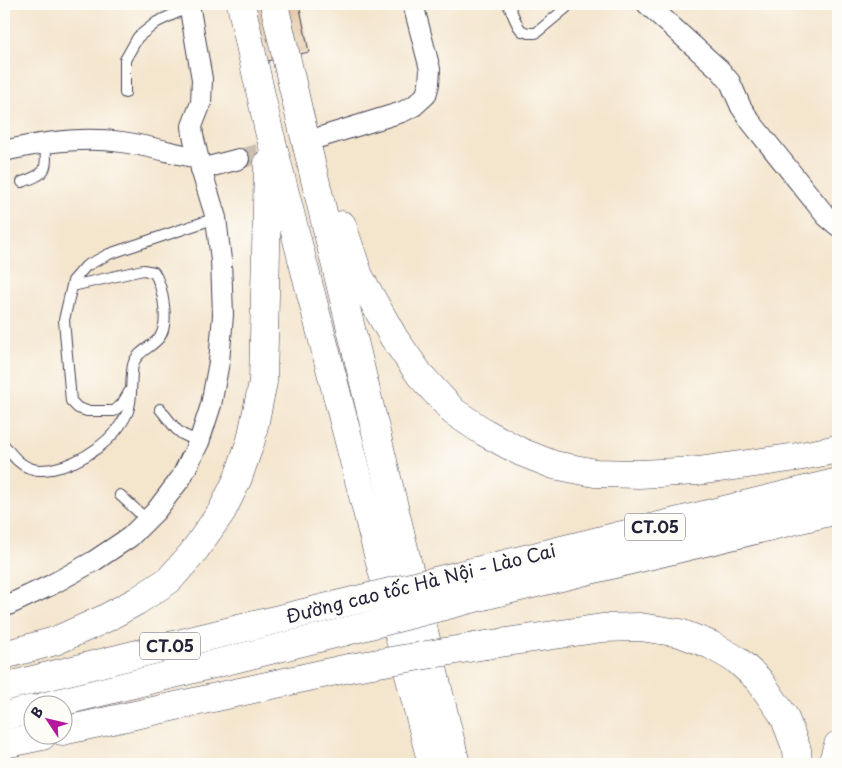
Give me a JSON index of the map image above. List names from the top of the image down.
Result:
{
  "streets": {
    "highway": ["CT.05", "Đường cao tốc Hà Nội - Lào Cai"]
  },
  "north": "top left"
}
